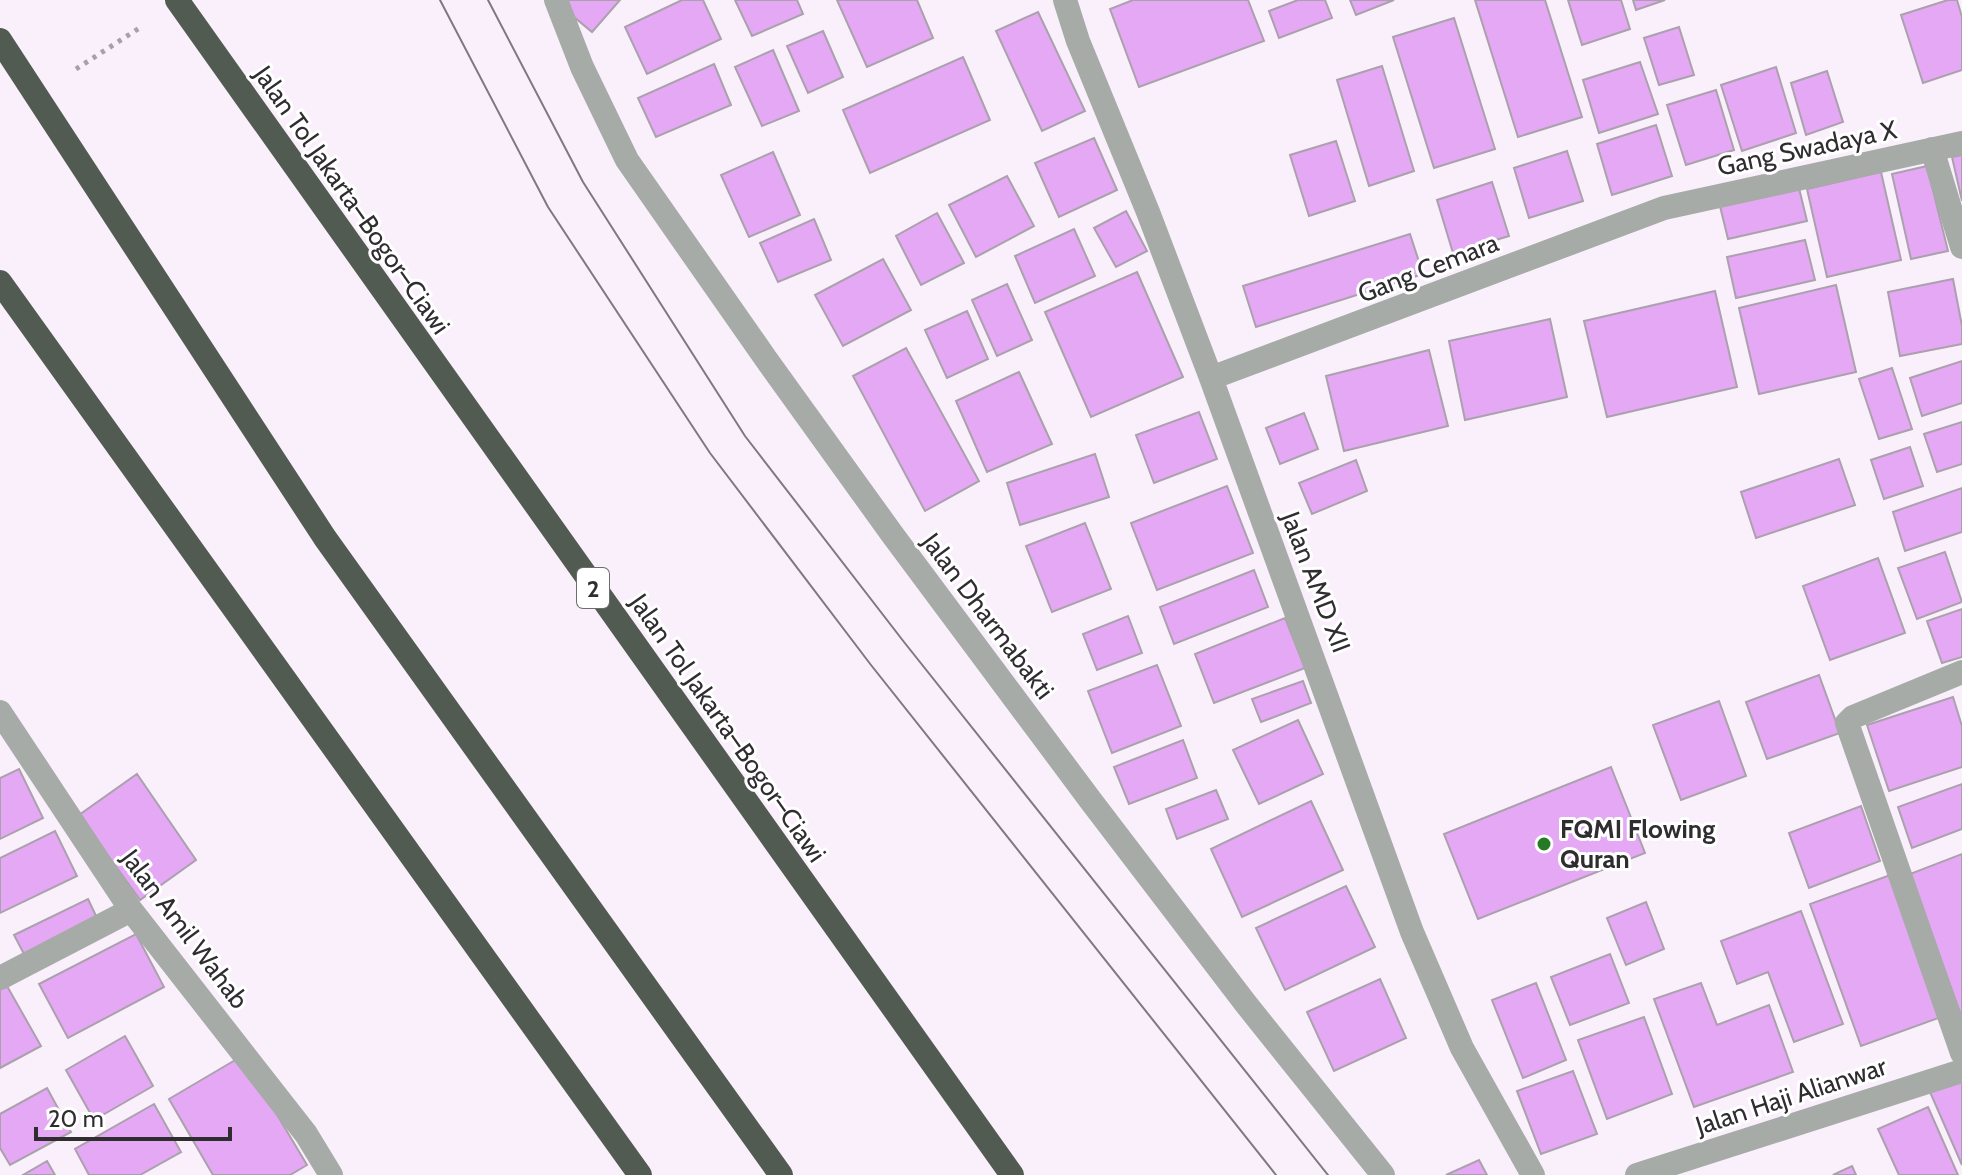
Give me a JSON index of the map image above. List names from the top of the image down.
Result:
{
  "streets": {
    "highway": ["Jalan Tol Jakarta–Bogor–Ciawi", "2"],
    "street": [
      "Gang Swadaya X",
      "Gang Cemara",
      "Jalan AMD XII",
      "Jalan Dharmabakti",
      "Jalan Amil Wahab",
      "Jalan Haji Alianwar"
    ]
  },
  "crossings": [
    ["Gang Swadaya X", "Gang Cemara"],
    ["Gang Cemara", "Jalan AMD XII"]
  ],
  "places": ["FQMI Flowing Quran"],
  "scale_bar": "20 m"
}
